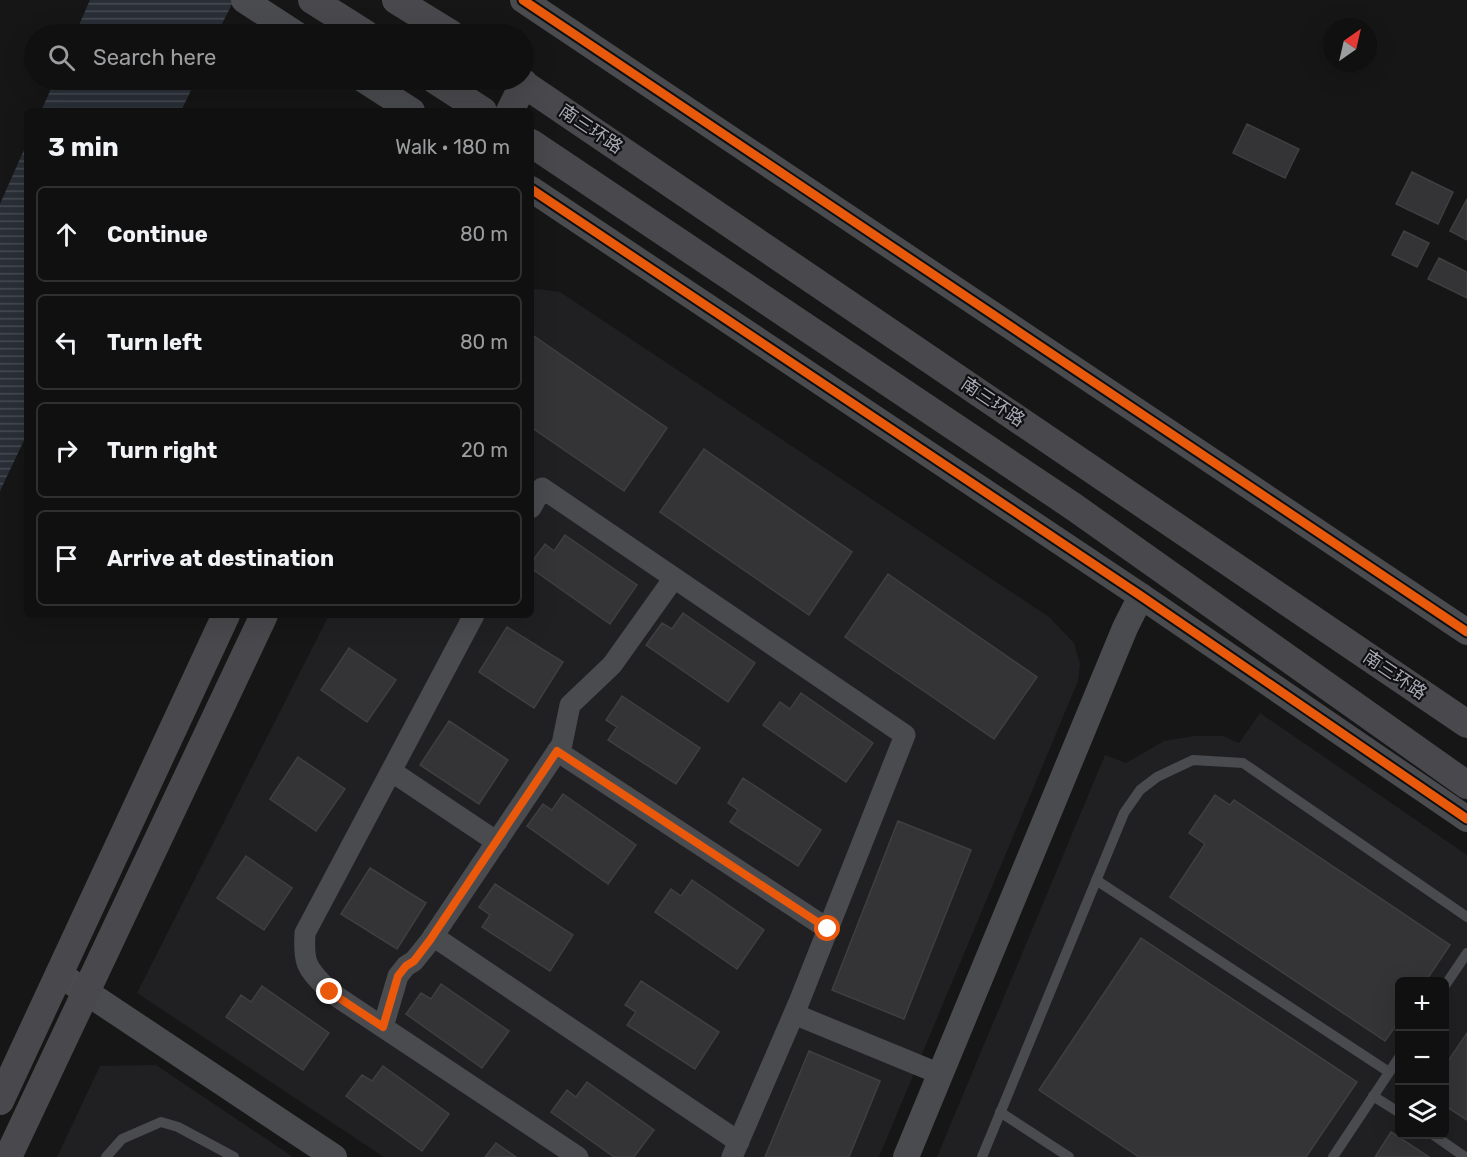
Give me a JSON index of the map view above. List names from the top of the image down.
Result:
{
  "streets": {
    "main road": ["南三环路"]
  },
  "north": "top right",
  "page": {
    "search": "Search here",
    "heading": ["3 min", "Walk · 180 m"],
    "list": [
      ["Continue", "80 m"],
      ["Turn left", "80 m"],
      ["Turn right", "20 m"],
      "Arrive at destination"
    ],
    "map_buttons": ["+", "−"]
  }
}
